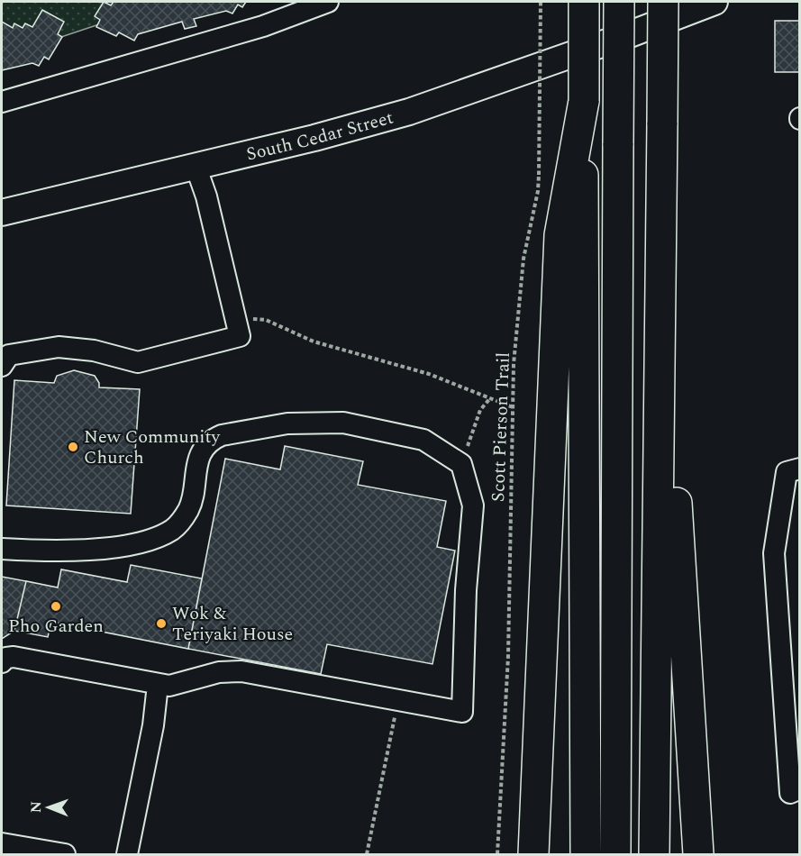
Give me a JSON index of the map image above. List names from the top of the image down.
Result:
{
  "streets": {
    "main road": ["South Cedar Street"],
    "path": ["Scott Pierson Trail"]
  },
  "places": ["New Community Church", "Pho Garden", "Wok & Teriyaki House"],
  "north": "left"
}
